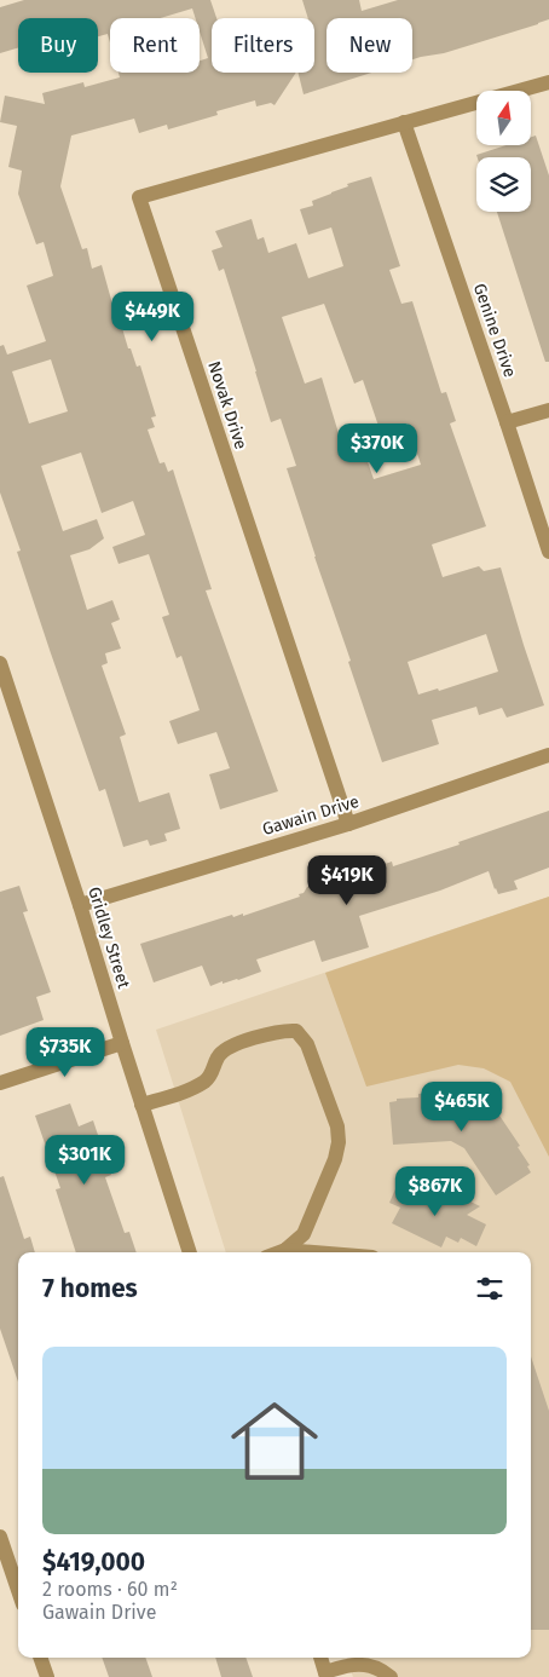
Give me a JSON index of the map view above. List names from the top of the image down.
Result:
{
  "streets": {
    "street": [
      "Genine Drive",
      "Novak Drive",
      "Gawain Drive",
      "Gridley Street"
    ]
  },
  "crossings": [
    ["Genine Drive", "Novak Drive"],
    ["Novak Drive", "Gawain Drive"],
    ["Gawain Drive", "Gridley Street"]
  ],
  "north": "top",
  "page": {
    "chip": [
      "Buy",
      "Rent",
      "Filters",
      "New"
    ],
    "price": [
      "$449K",
      "$370K",
      "$419K",
      "$735K",
      "$465K",
      "$301K",
      "$867K"
    ],
    "heading": "7 homes",
    "list": [
      {
        "name": "$419,000",
        "note": "2 rooms · 60 m² · Gawain Drive"
      }
    ]
  }
}
